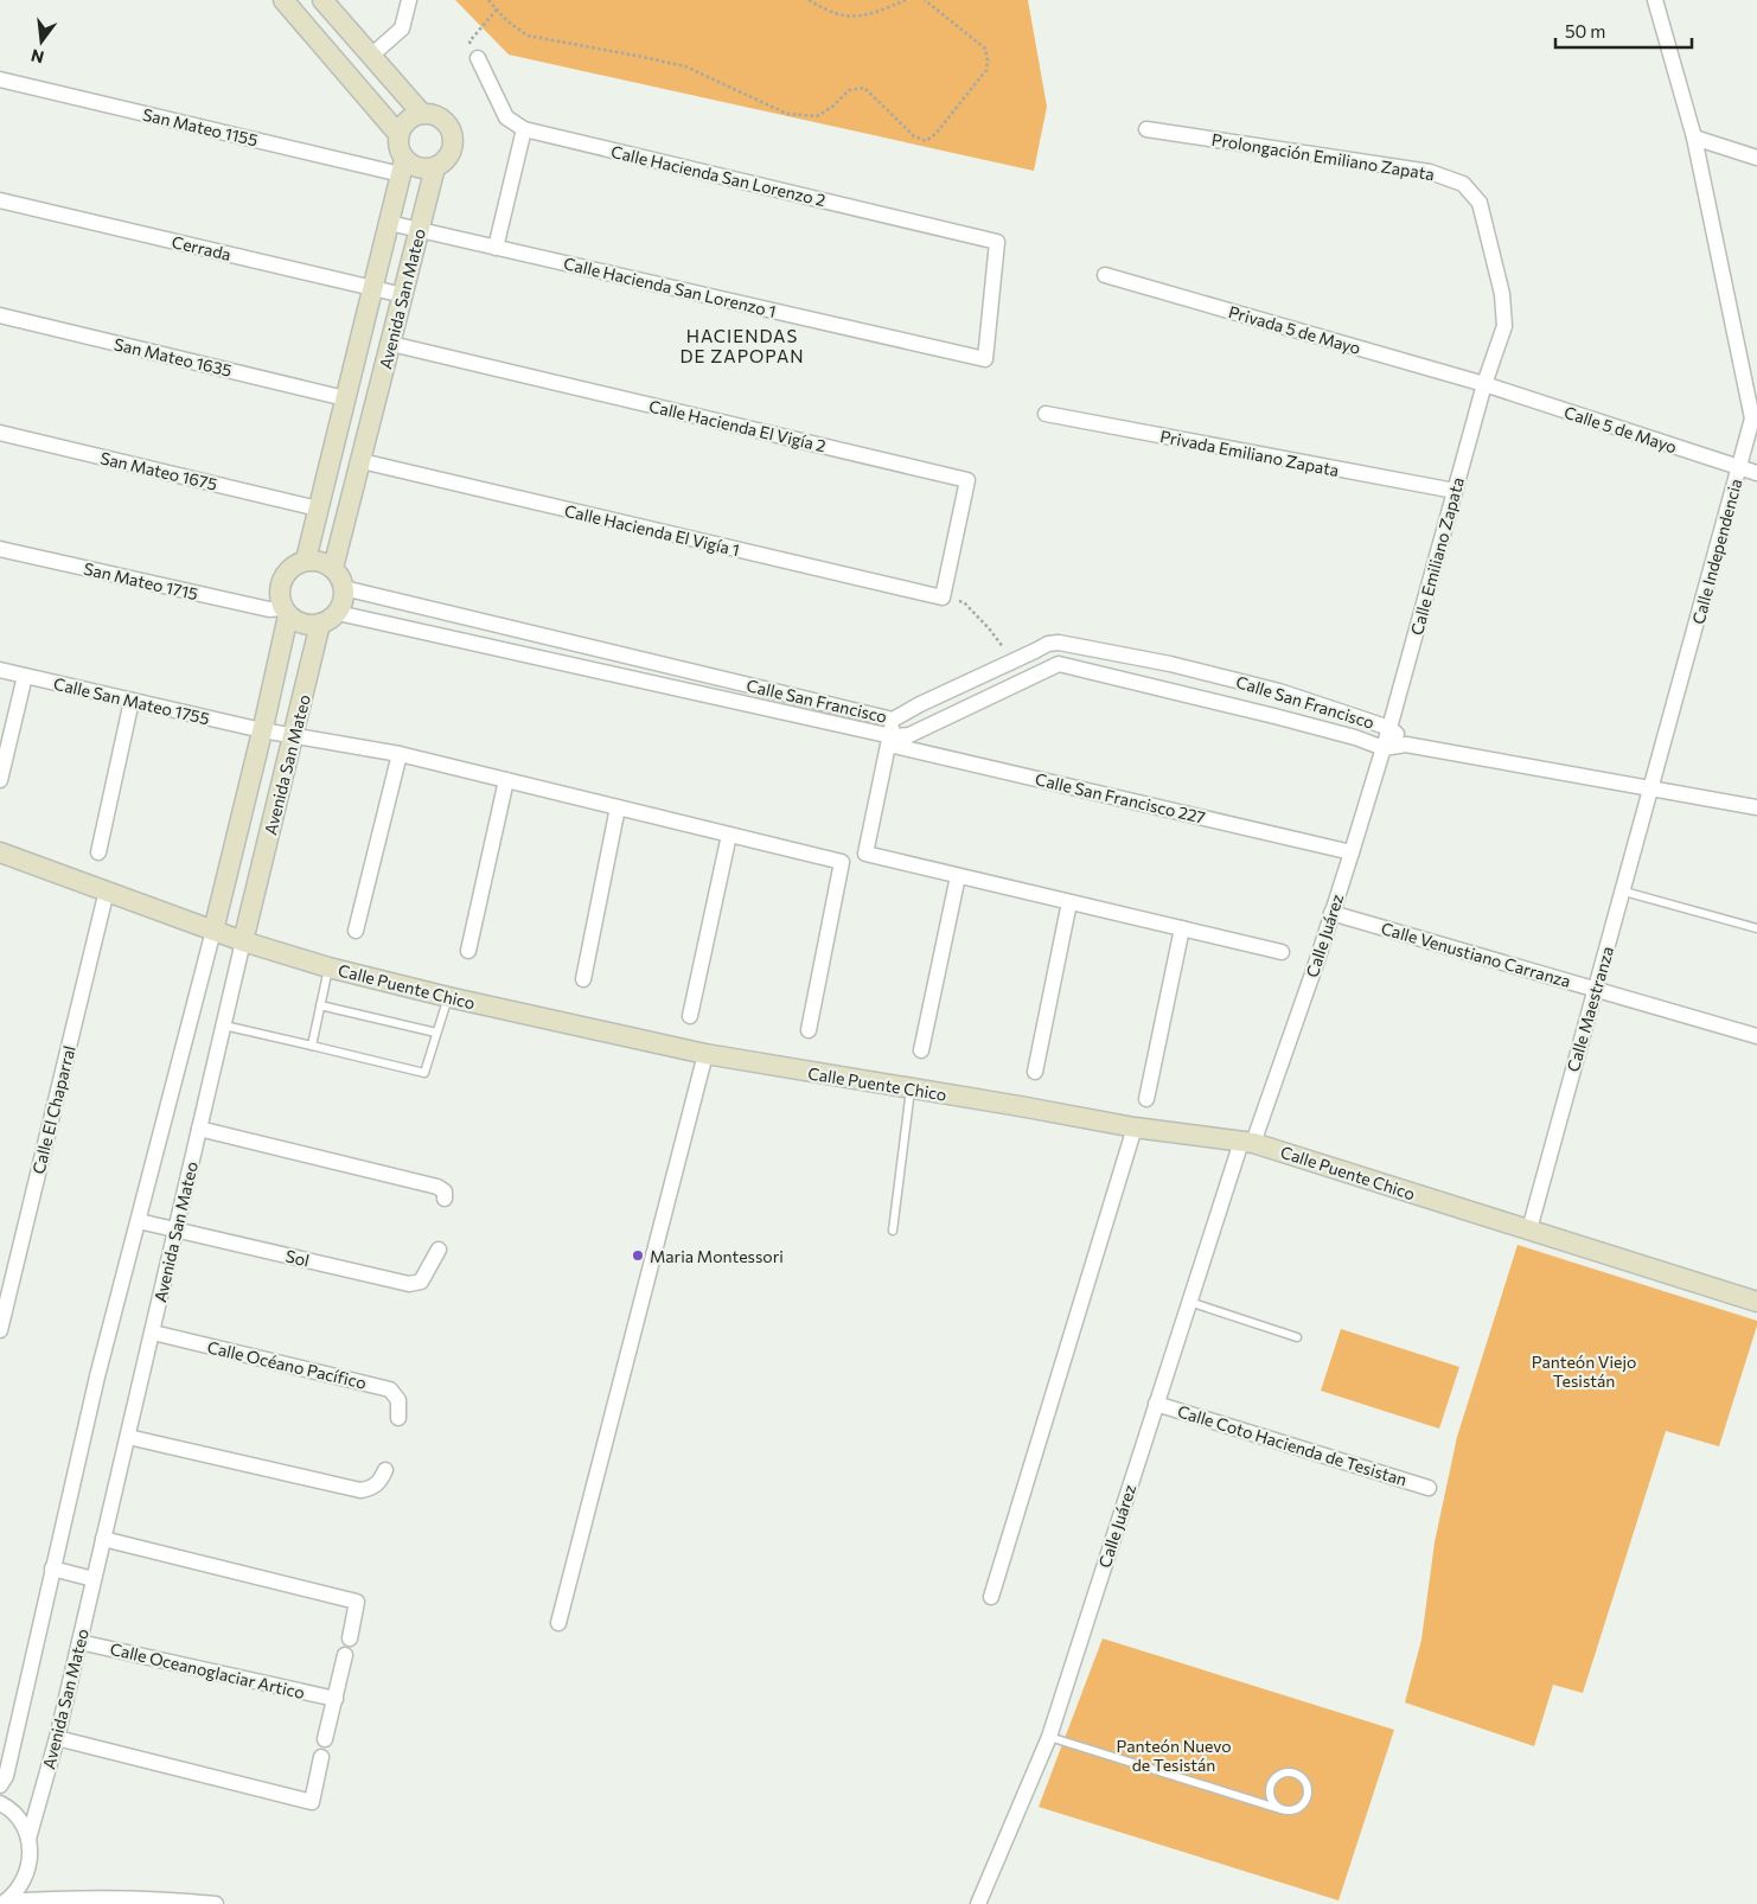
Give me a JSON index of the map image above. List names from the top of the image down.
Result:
{
  "streets": {
    "street": [
      "San Mateo 1155",
      "Prolongación Emiliano Zapata",
      "Calle Hacienda San Lorenzo 2",
      "Cerrada",
      "Calle Hacienda San Lorenzo 1",
      "Avenida San Mateo",
      "Privada 5 de Mayo",
      "San Mateo 1635",
      "Calle Hacienda El Vigía 2",
      "Calle 5 de Mayo",
      "Privada Emiliano Zapata",
      "San Mateo 1675",
      "Calle Hacienda El Vigía 1",
      "Calle Independencia",
      "Calle Emiliano Zapata",
      "San Mateo 1715",
      "Calle San Mateo 1755",
      "Calle San Francisco",
      "Calle San Francisco 227",
      "Calle Juárez",
      "Calle Venustiano Carranza",
      "Calle Puente Chico",
      "Calle Maestranza",
      "Calle El Chaparral",
      "Sol",
      "Calle Océano Pacífico",
      "Calle Coto Hacienda de Tesistan",
      "Calle Oceanoglaciar Artico"
    ]
  },
  "crossings": [
    ["San Mateo 1155", "Avenida San Mateo"],
    ["Prolongación Emiliano Zapata", "Privada 5 de Mayo"],
    ["Prolongación Emiliano Zapata", "Calle 5 de Mayo"],
    ["Prolongación Emiliano Zapata", "Calle Emiliano Zapata"],
    ["Calle Hacienda San Lorenzo 2", "Calle Hacienda San Lorenzo 1"],
    ["Cerrada", "Avenida San Mateo"],
    ["Calle Hacienda San Lorenzo 1", "Avenida San Mateo"],
    ["Avenida San Mateo", "San Mateo 1635"],
    ["Avenida San Mateo", "Calle Hacienda El Vigía 2"],
    ["Avenida San Mateo", "San Mateo 1675"],
    ["Avenida San Mateo", "Calle Hacienda El Vigía 1"],
    ["Avenida San Mateo", "San Mateo 1715"],
    ["Avenida San Mateo", "Calle San Mateo 1755"],
    ["Avenida San Mateo", "Calle San Francisco"],
    ["Avenida San Mateo", "Calle Puente Chico"],
    ["Avenida San Mateo", "Sol"],
    ["Avenida San Mateo", "Calle Océano Pacífico"],
    ["Avenida San Mateo", "Calle Oceanoglaciar Artico"],
    ["Privada 5 de Mayo", "Calle 5 de Mayo"],
    ["Privada 5 de Mayo", "Calle Emiliano Zapata"],
    ["Calle Hacienda El Vigía 2", "Calle Hacienda El Vigía 1"],
    ["Calle 5 de Mayo", "Calle Independencia"],
    ["Calle 5 de Mayo", "Calle Emiliano Zapata"],
    ["Privada Emiliano Zapata", "Calle Emiliano Zapata"],
    ["Calle Independencia", "Calle San Francisco"],
    ["Calle Independencia", "Calle Maestranza"],
    ["Calle Emiliano Zapata", "Calle San Francisco"],
    ["Calle Emiliano Zapata", "Calle Juárez"],
    ["San Mateo 1715", "Calle San Francisco"],
    ["Calle San Francisco", "Calle San Francisco 227"],
    ["Calle San Francisco", "Calle Juárez"],
    ["Calle San Francisco", "Calle Maestranza"],
    ["Calle San Francisco 227", "Calle Juárez"],
    ["Calle Juárez", "Calle Venustiano Carranza"],
    ["Calle Juárez", "Calle Puente Chico"],
    ["Calle Juárez", "Calle Coto Hacienda de Tesistan"],
    ["Calle Venustiano Carranza", "Calle Maestranza"],
    ["Calle Puente Chico", "Calle Maestranza"],
    ["Calle Puente Chico", "Calle El Chaparral"]
  ],
  "districts": ["HACIENDAS DE ZAPOPAN"],
  "parks": ["Panteón Viejo Tesistán", "Panteón Nuevo de Tesistán"],
  "places": ["Maria Montessori"],
  "scale_bar": "50 m",
  "north": "bottom"
}
